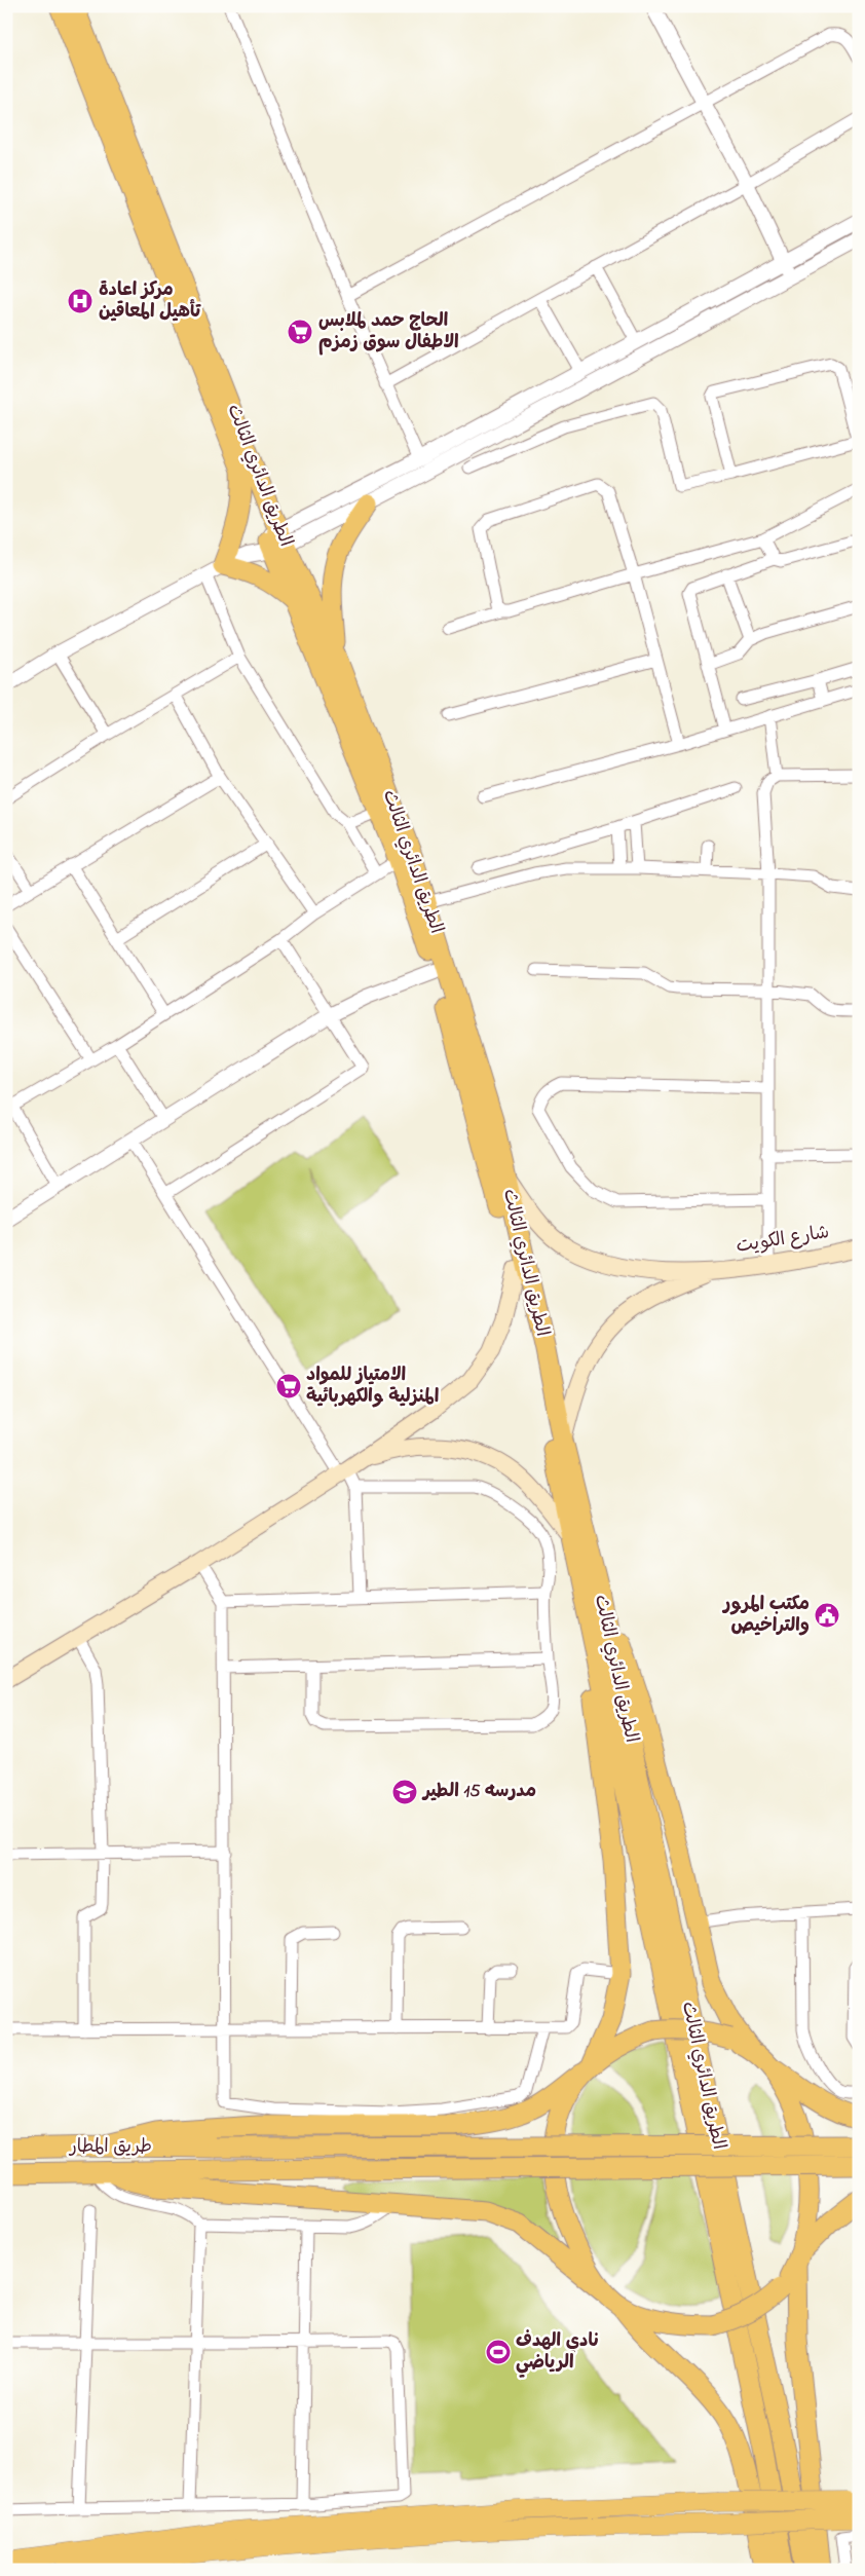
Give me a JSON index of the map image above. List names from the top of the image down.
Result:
{
  "streets": {
    "highway": ["الطريق الدائري الثالث", "طريق المطار"],
    "main road": ["شارع الكويت"]
  },
  "crossings": [
    ["الطريق الدائري الثالث", "شارع الكويت"]
  ],
  "places": {
    "hospital": ["مركز اعادة تأهيل المعاقين"],
    "supermarket": ["الحاج حمد لملابس الاطفال سوق زمزم", "الامتياز للمواد المنزلية والكهربائية"],
    "public building": ["مكتب المرور والتراخيص"],
    "school or university": ["مدرسه 15 الطير"],
    "sports": ["نادي الهدف الرياضي"]
  }
}
